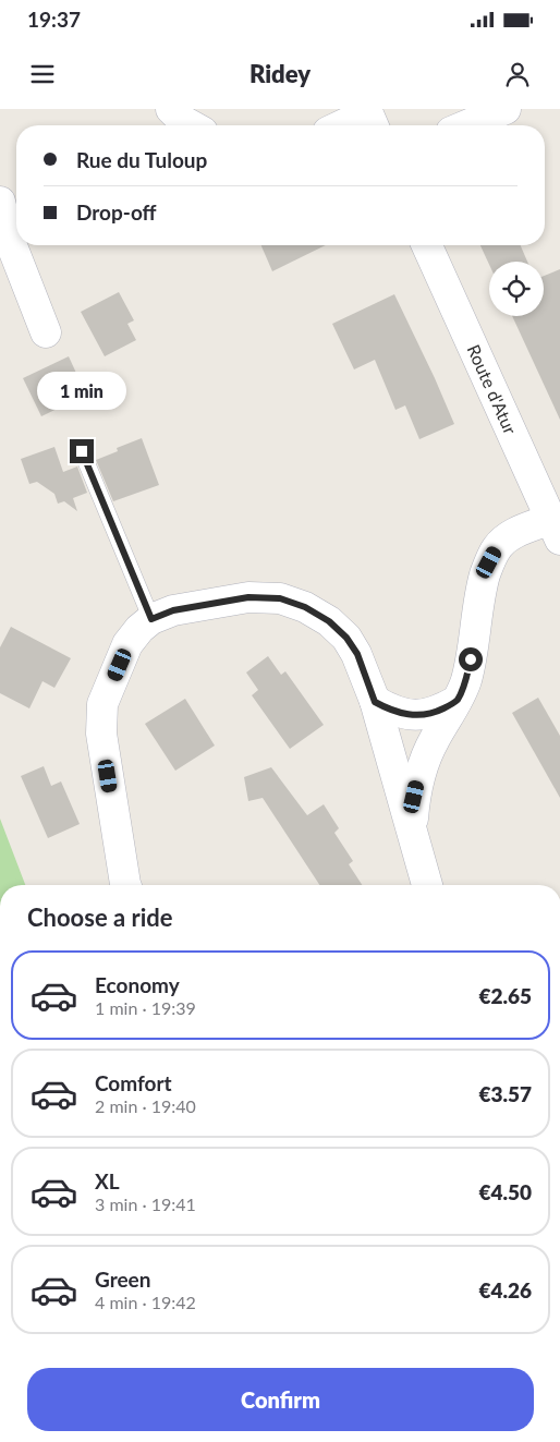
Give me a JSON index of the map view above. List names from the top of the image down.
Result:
{
  "streets": {
    "street": ["Route d'Atur"]
  },
  "page": {
    "status": "19:37",
    "header": "Ridey",
    "banner": ["Rue du Tuloup", "Drop-off"],
    "bubble": "1 min",
    "heading": "Choose a ride",
    "list": [
      {
        "name": "Economy",
        "note": "1 min · 19:39",
        "value": "€2.65"
      },
      {
        "name": "Comfort",
        "note": "2 min · 19:40",
        "value": "€3.57"
      },
      {
        "name": "XL",
        "note": "3 min · 19:41",
        "value": "€4.50"
      },
      {
        "name": "Green",
        "note": "4 min · 19:42",
        "value": "€4.26"
      }
    ],
    "buttons": "Confirm"
  }
}
